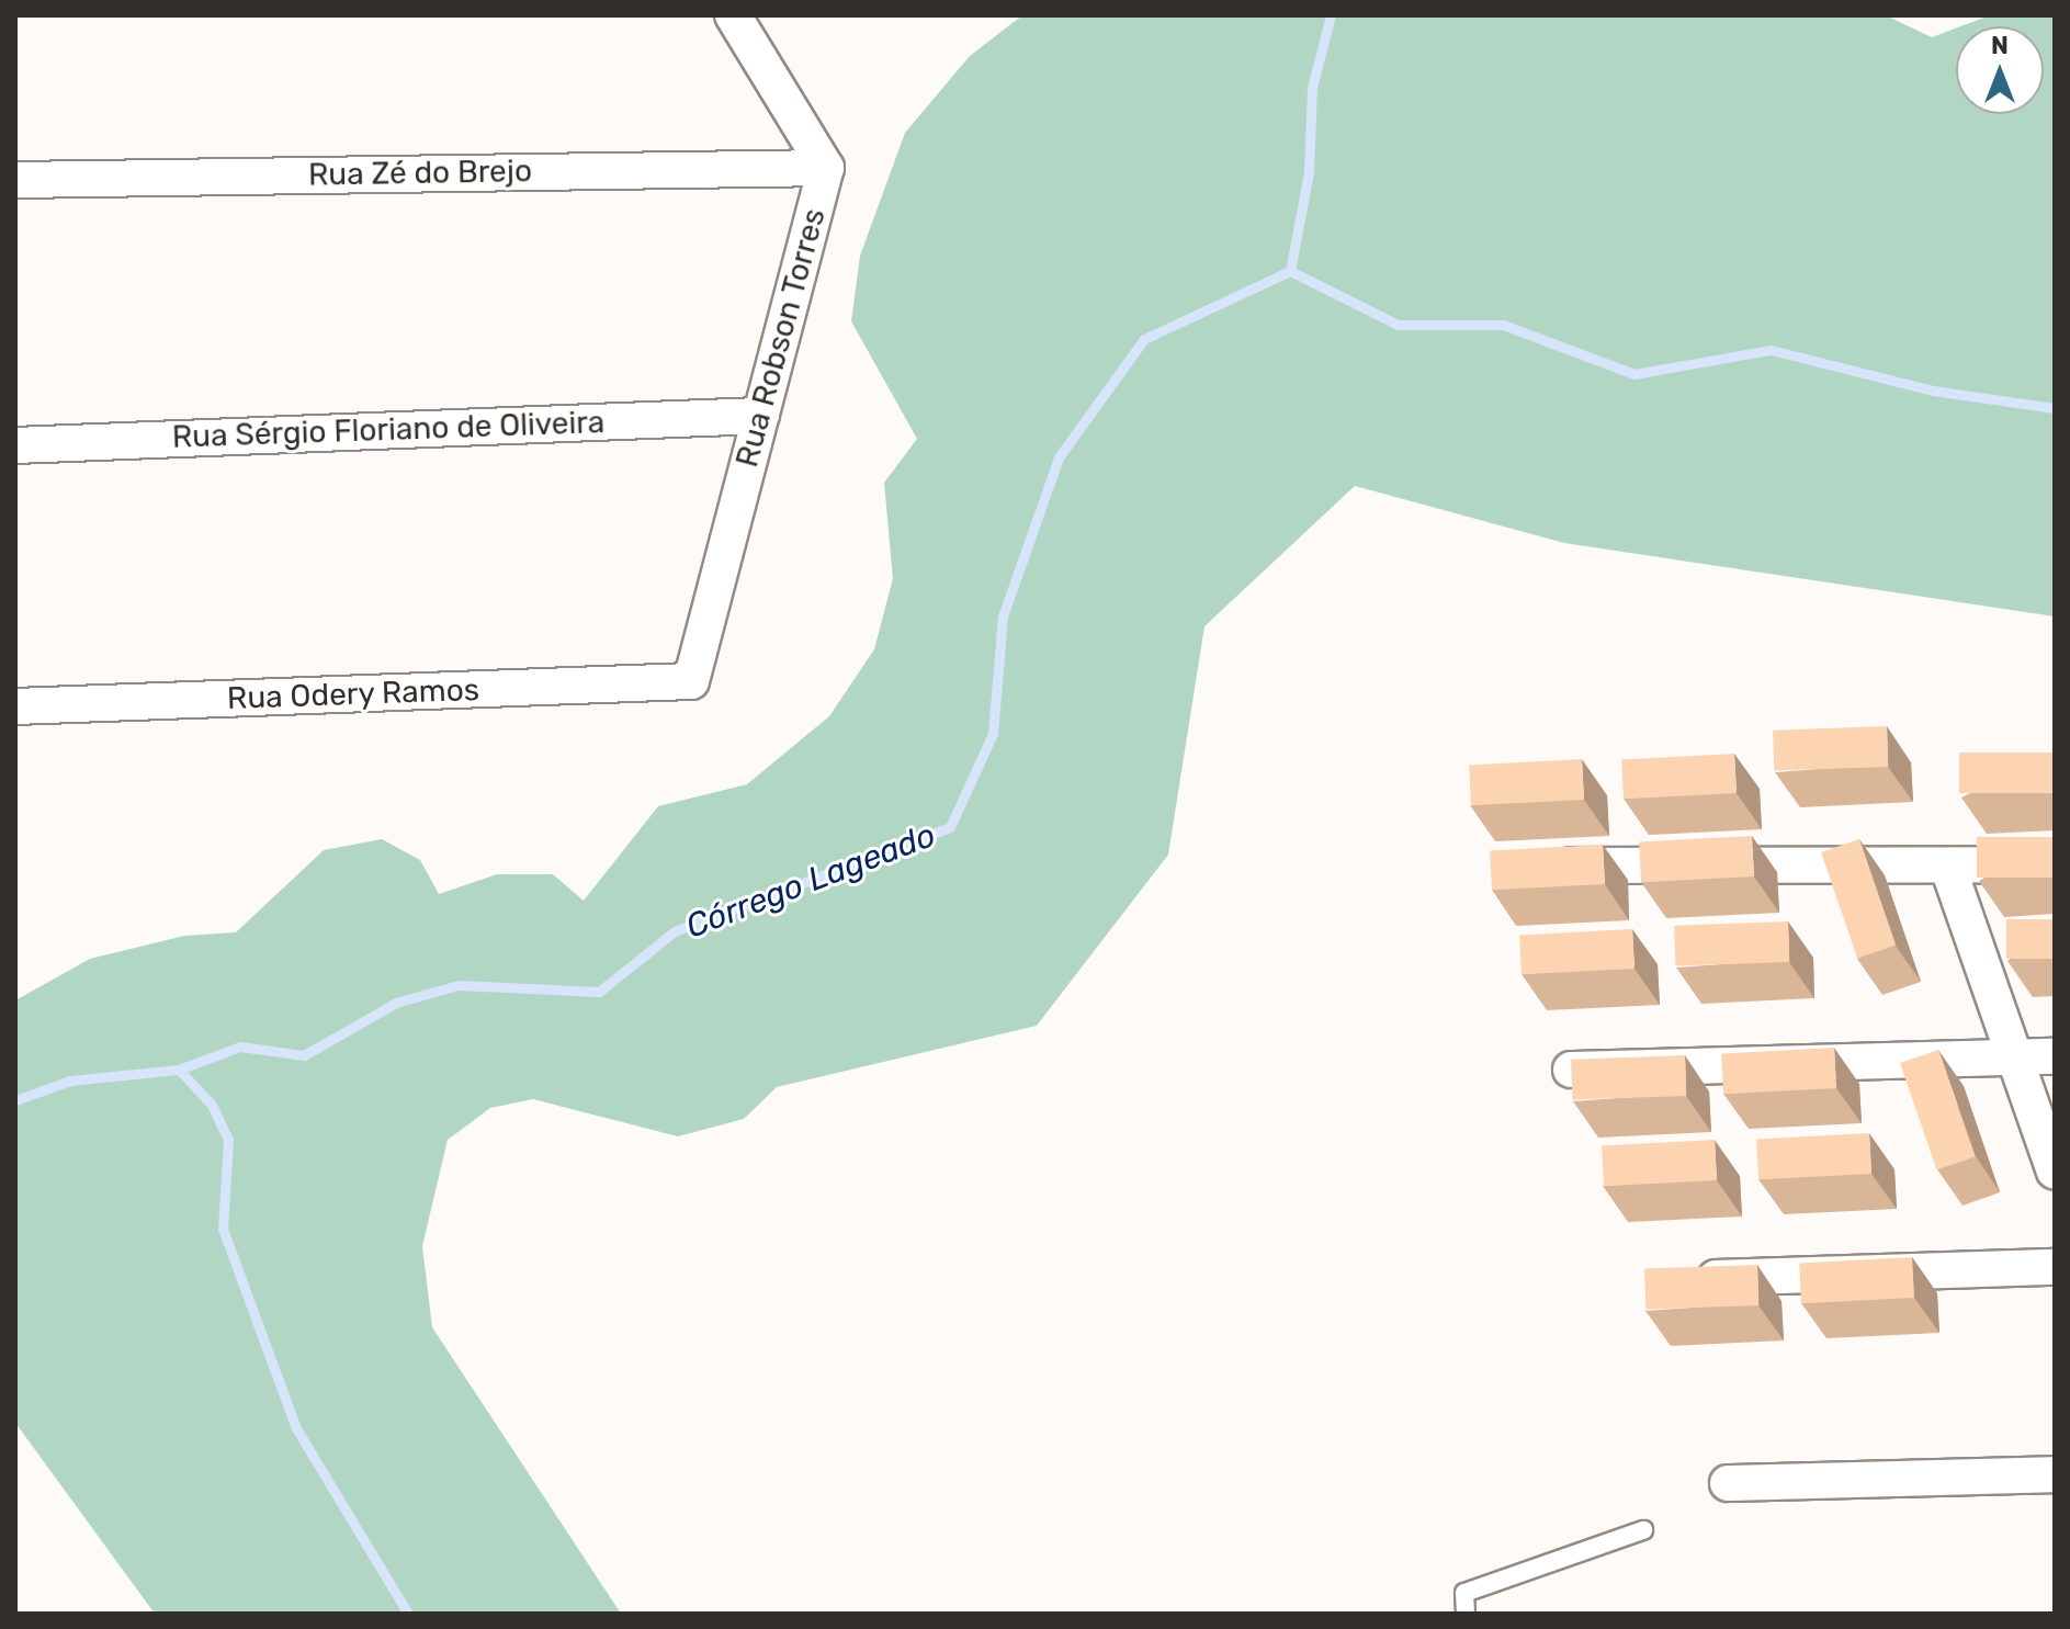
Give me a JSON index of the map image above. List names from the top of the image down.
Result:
{
  "streets": {
    "street": [
      "Rua Zé do Brejo",
      "Rua Robson Torres",
      "Rua Sérgio Floriano de Oliveira",
      "Rua Odery Ramos"
    ]
  },
  "crossings": [
    ["Rua Zé do Brejo", "Rua Robson Torres"],
    ["Rua Robson Torres", "Rua Sérgio Floriano de Oliveira"],
    ["Rua Robson Torres", "Rua Odery Ramos"]
  ],
  "water": ["Córrego Lageado"],
  "north": "top"
}
